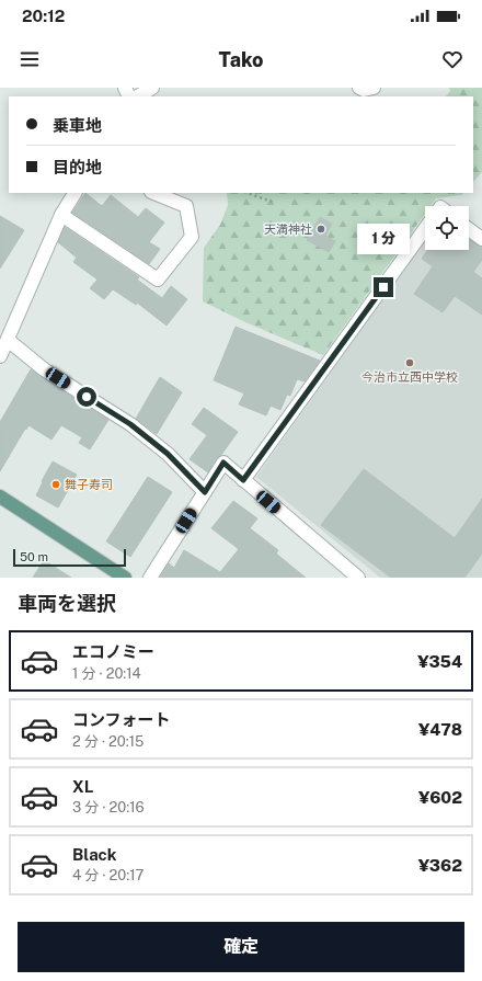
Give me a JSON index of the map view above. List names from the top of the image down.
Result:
{
  "places": ["天満神社", "今治市立西中学校", "舞子寿司"],
  "scale_bar": "50 m",
  "page": {
    "status": "20:12",
    "header": "Tako",
    "banner": ["乗車地", "目的地"],
    "bubble": "1 分",
    "scale": "50 m",
    "heading": "車両を選択",
    "list": [
      {
        "name": "エコノミー",
        "note": "1 分 · 20:14",
        "value": "¥354"
      },
      {
        "name": "コンフォート",
        "note": "2 分 · 20:15",
        "value": "¥478"
      },
      {
        "name": "XL",
        "note": "3 分 · 20:16",
        "value": "¥602"
      },
      {
        "name": "Black",
        "note": "4 分 · 20:17",
        "value": "¥362"
      }
    ],
    "buttons": "確定"
  }
}
